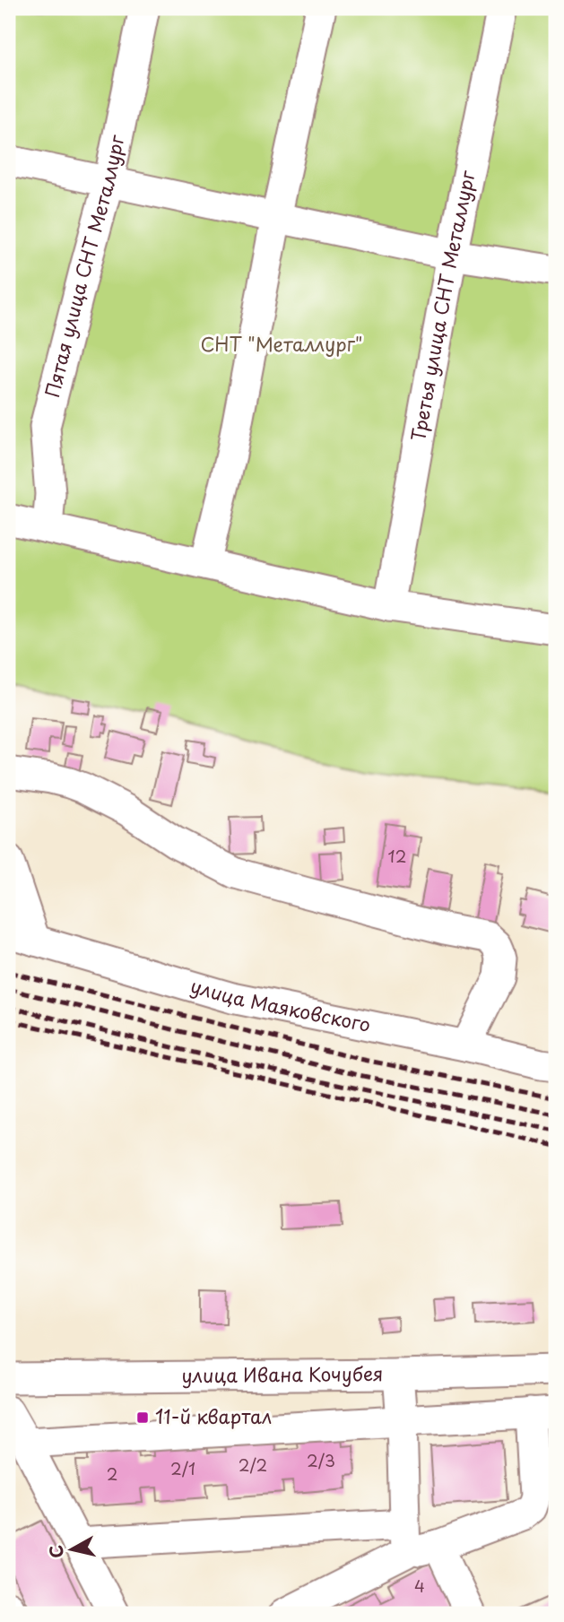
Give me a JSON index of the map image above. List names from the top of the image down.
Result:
{
  "streets": {
    "street": [
      "Пятая улица СНТ Металлург",
      "Третья улица СНТ Металлург",
      "улица Маяковского",
      "улица Ивана Кочубея"
    ]
  },
  "parks": ["СНТ \"Металлург\""],
  "places": {
    "transit": ["11-й квартал"]
  },
  "house_numbers": [
    "12",
    "2/3",
    "2/2",
    "2/1",
    "2",
    "4"
  ],
  "north": "left"
}
